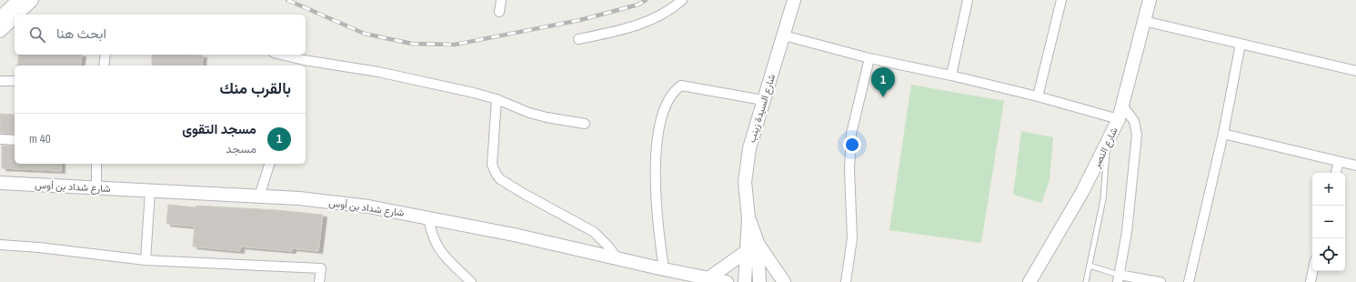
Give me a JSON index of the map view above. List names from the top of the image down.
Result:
{
  "streets": {
    "street": ["شارع السيدة زينب", "شارع النصر", "شارع شداد بن أوس"]
  },
  "page": {
    "search": "ابحث هنا",
    "heading": "بالقرب منك",
    "pins": "1",
    "list": [
      {
        "mark": "1",
        "name": "مسجد التقوى",
        "note": "مسجد",
        "value": "40 m"
      }
    ],
    "map_buttons": ["+", "−"]
  }
}
